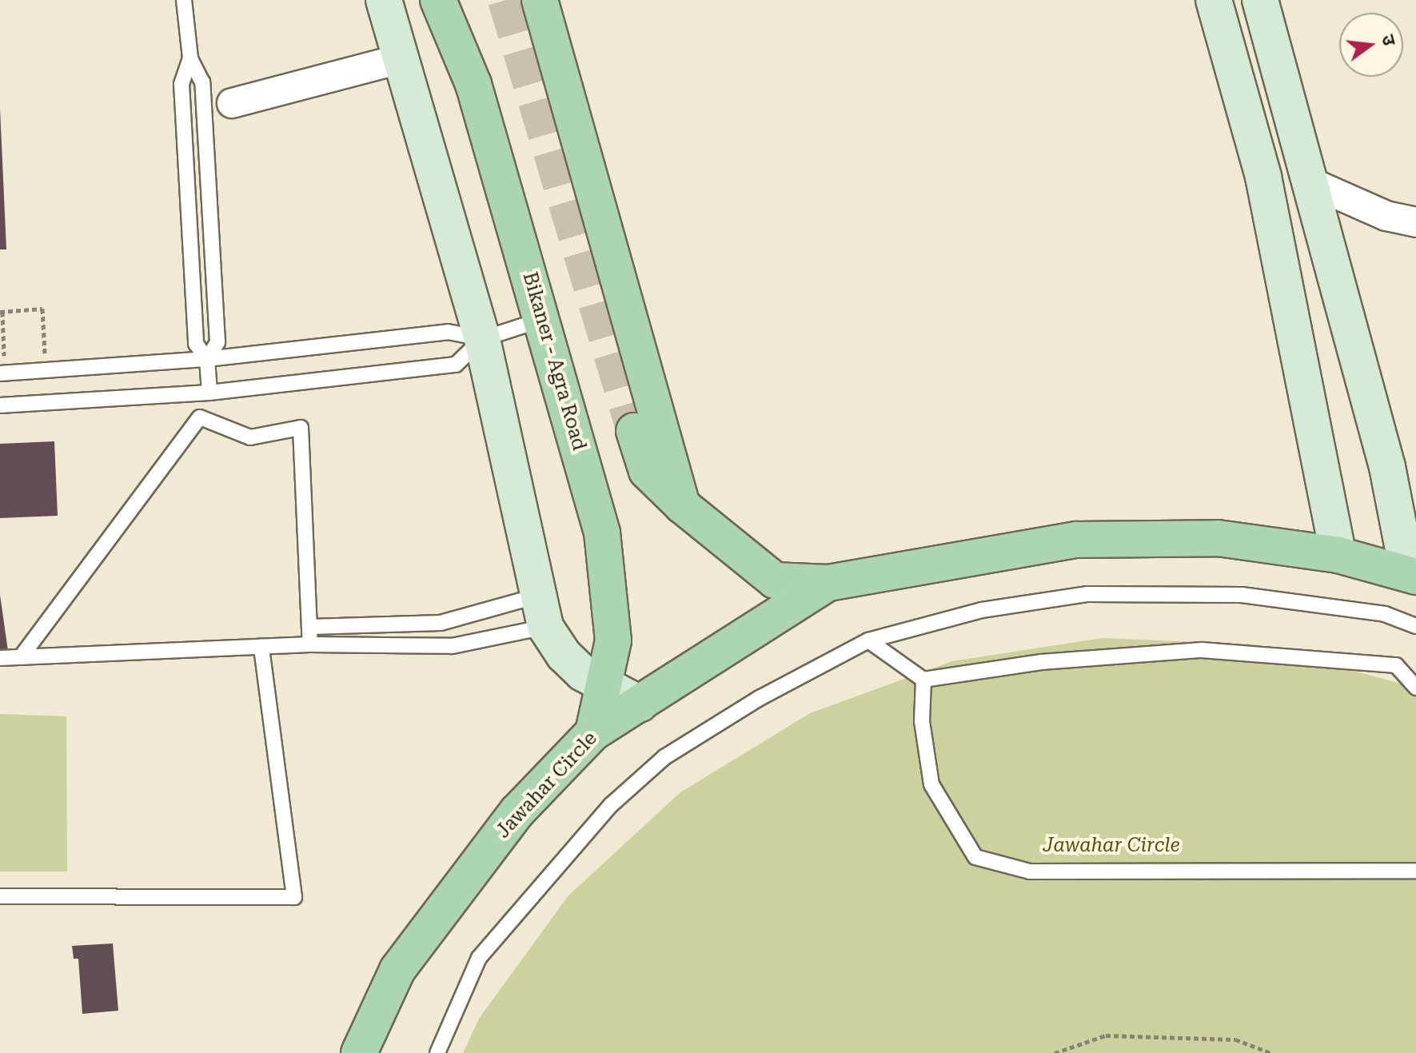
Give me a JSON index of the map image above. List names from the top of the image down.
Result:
{
  "streets": {
    "main road": ["Bikaner - Agra Road", "Jawahar Circle"]
  },
  "crossings": [
    ["Bikaner - Agra Road", "Jawahar Circle"]
  ],
  "parks": ["Jawahar Circle"],
  "north": "right"
}
